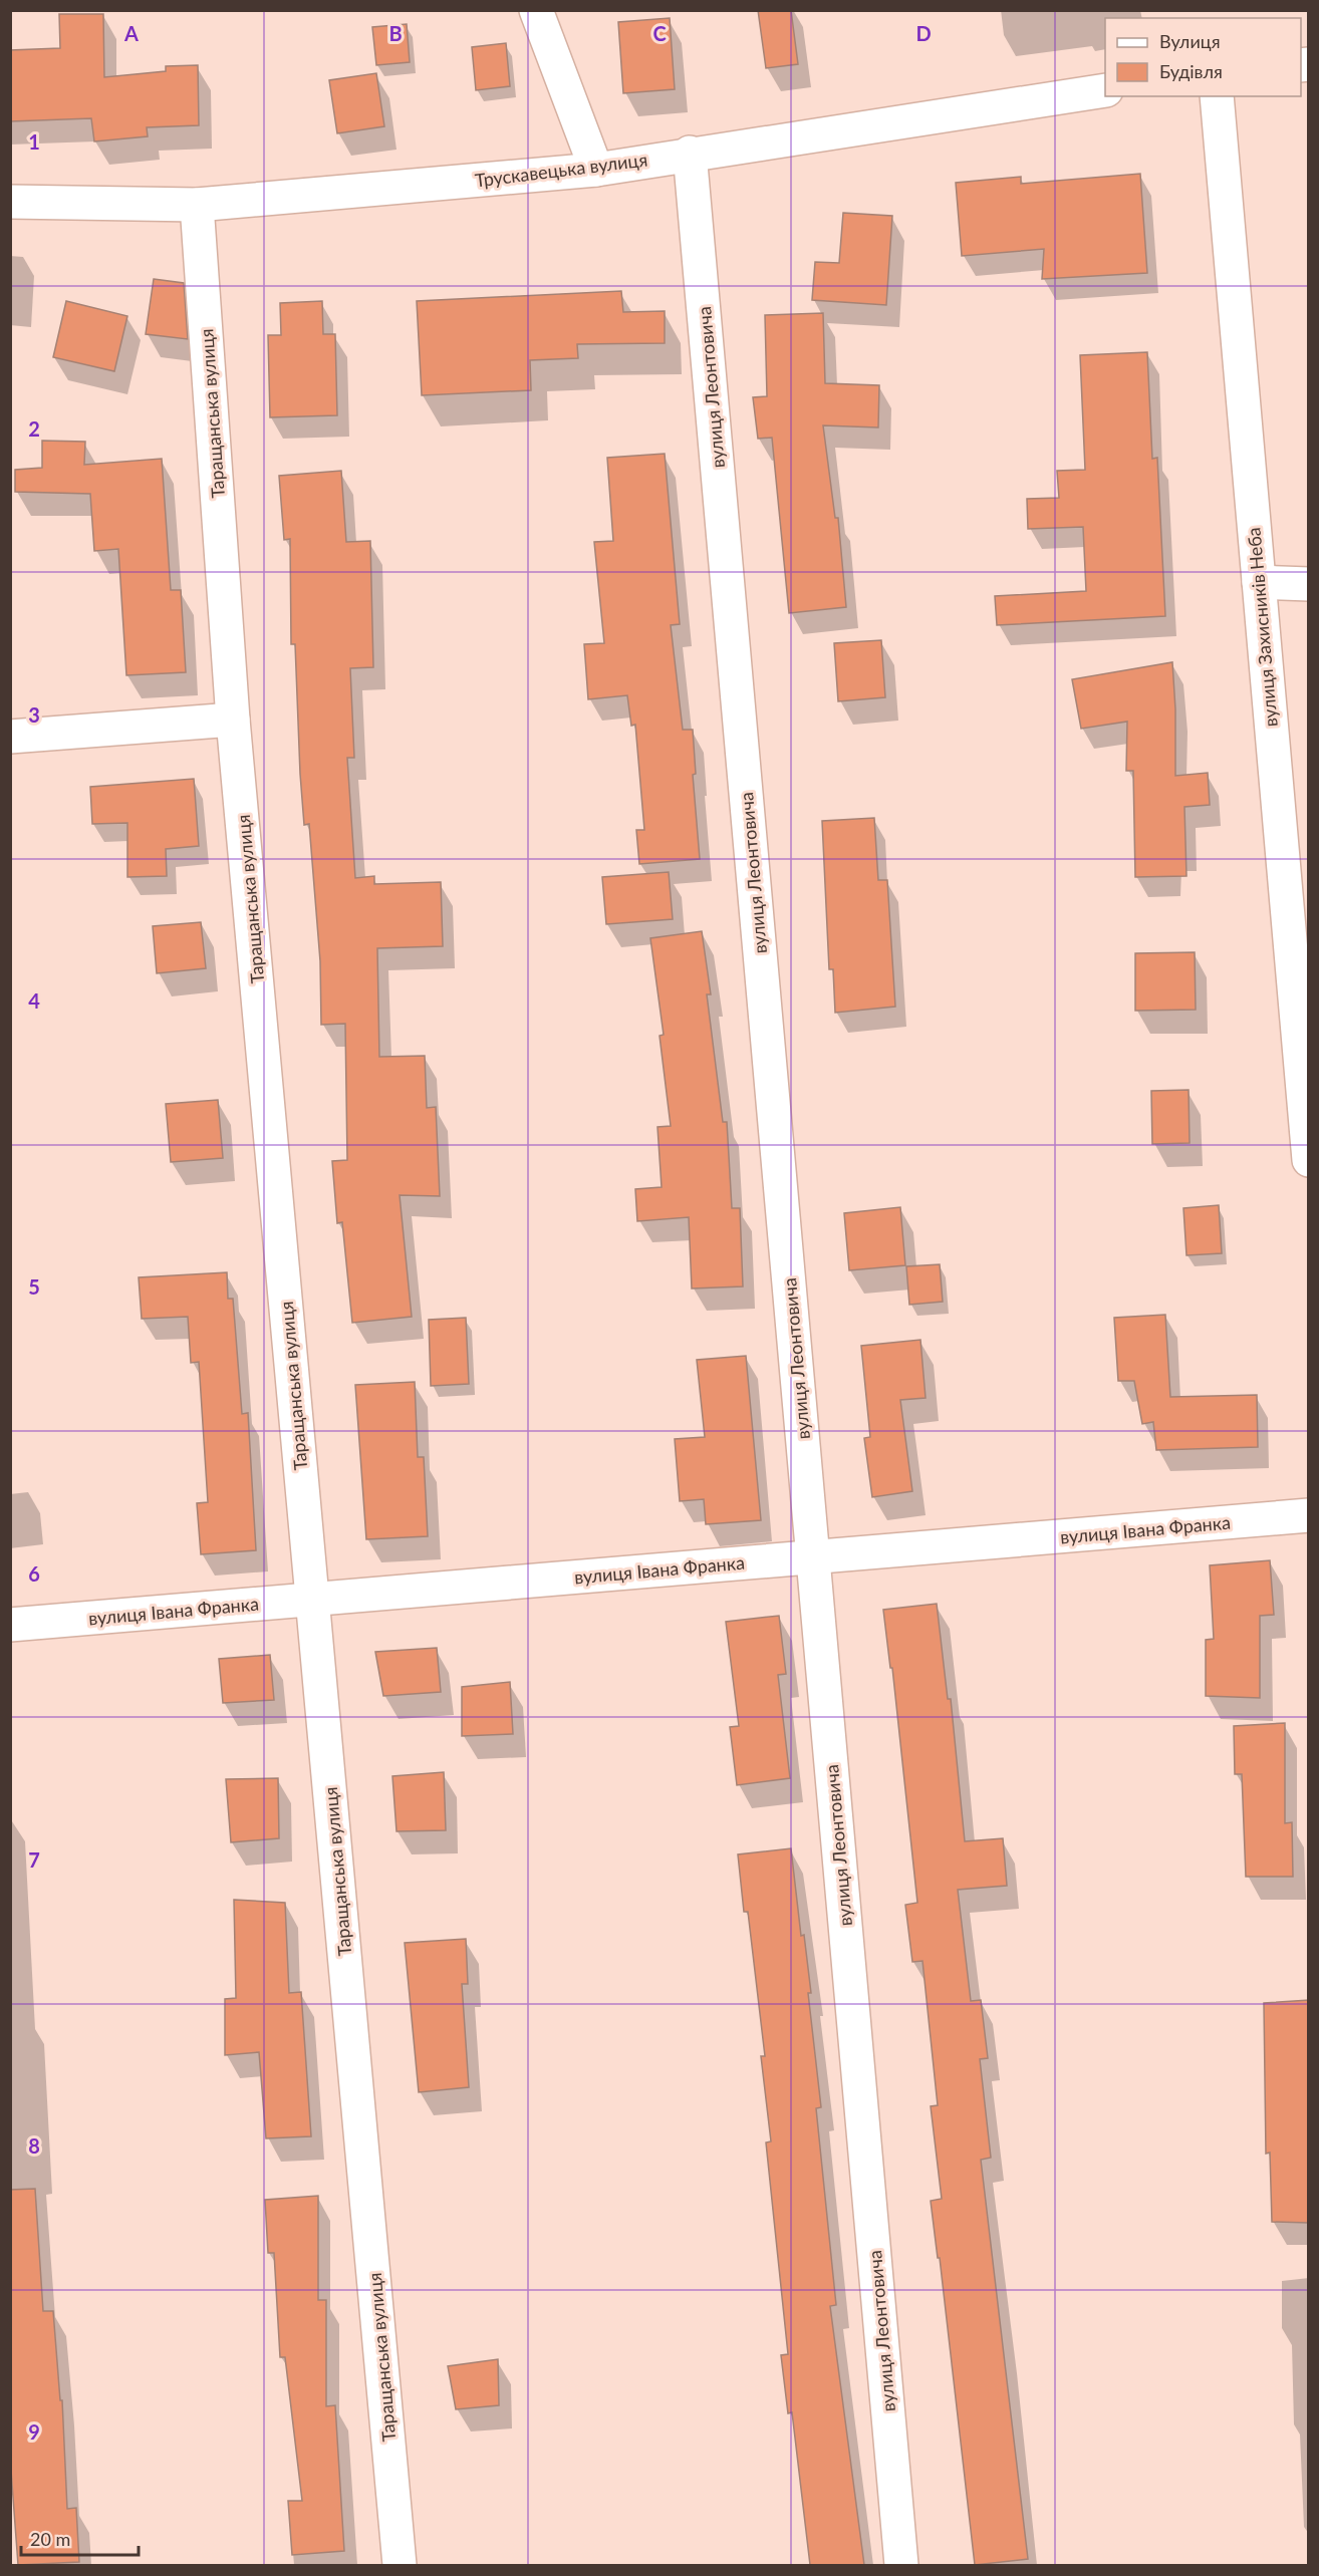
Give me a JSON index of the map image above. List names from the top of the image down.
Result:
{
  "streets": {
    "street": [
      "Трускавецька вулиця",
      "вулиця Леонтовича",
      "Таращанська вулиця",
      "вулиця Захисників Неба",
      "вулиця Івана Франка"
    ]
  },
  "crossings": [
    ["Трускавецька вулиця", "вулиця Леонтовича"],
    ["Трускавецька вулиця", "Таращанська вулиця"],
    ["вулиця Леонтовича", "вулиця Івана Франка"],
    ["Таращанська вулиця", "вулиця Івана Франка"]
  ],
  "legend": ["Вулиця", "Будівля"],
  "scale_bar": "20 m",
  "grid": {
    "columns": [
      "A",
      "B",
      "C",
      "D"
    ],
    "rows": [
      "1",
      "2",
      "3",
      "4",
      "5",
      "6",
      "7",
      "8",
      "9"
    ]
  }
}
